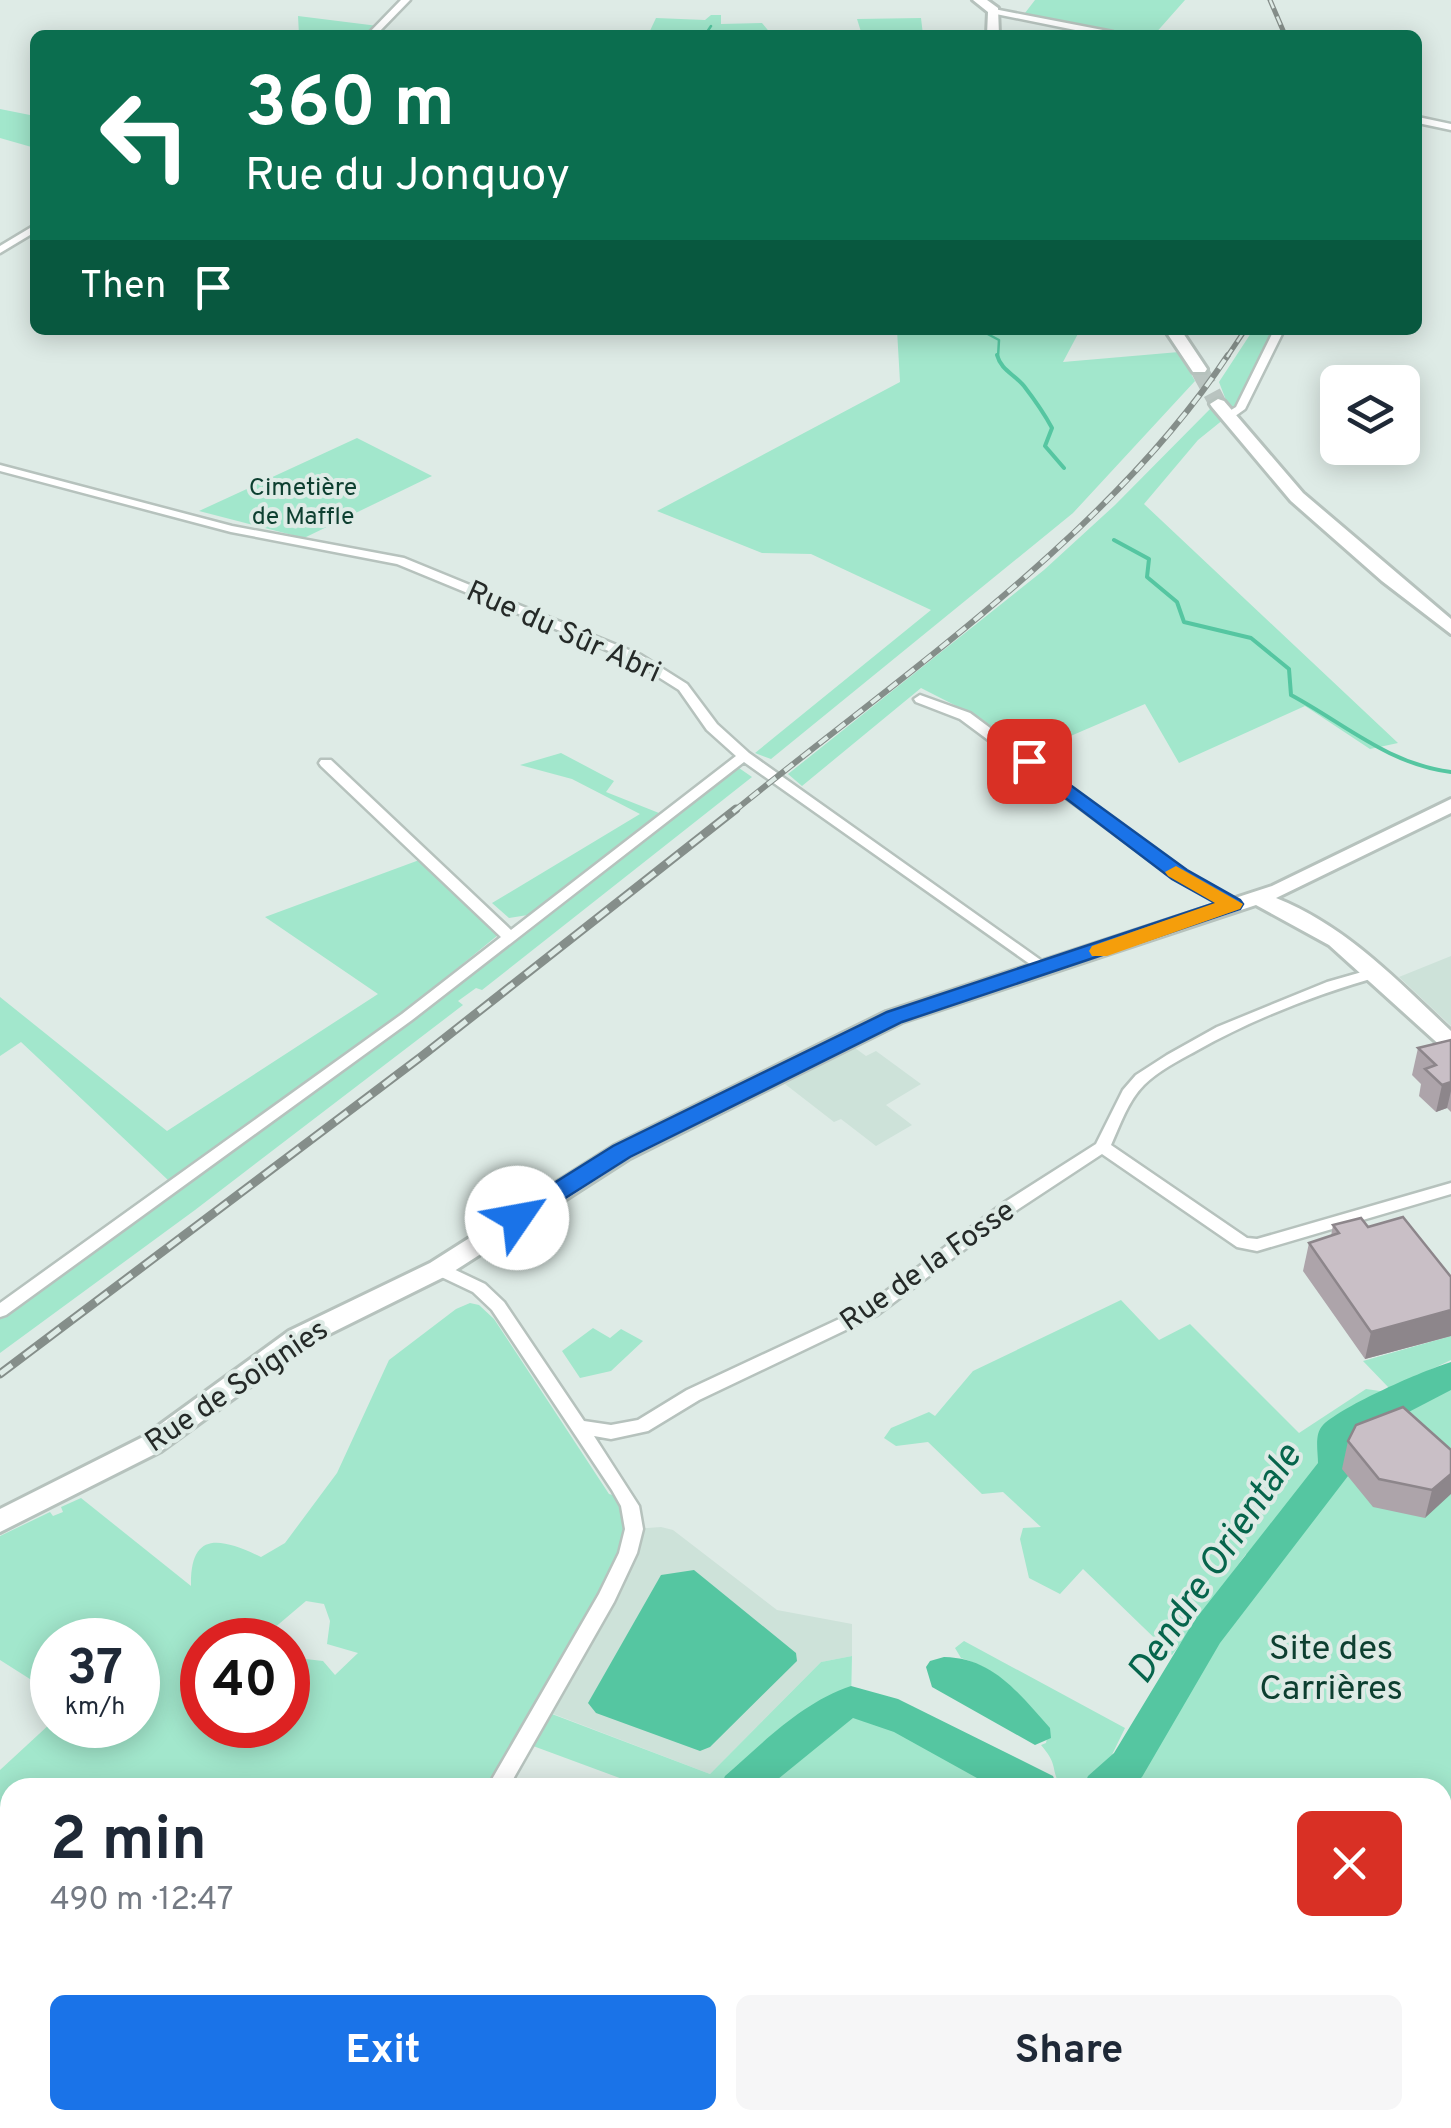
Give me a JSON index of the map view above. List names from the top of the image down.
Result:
{
  "streets": {
    "street": ["Rue du Sûr Abri", "Rue de la Fosse", "Rue de Soignies"]
  },
  "crossings": [
    ["Rue du Sûr Abri", "Rue de Soignies"]
  ],
  "water": ["Dendre Orientale"],
  "parks": ["Cimetière de Maffle", "Site des Carrières"],
  "page": {
    "turn": ["360 m", "Rue du Jonquoy"],
    "then": "Then",
    "speed": "37 km/h",
    "limit": "40",
    "heading": ["2 min", "490 m · 12:47"],
    "buttons": ["Exit", "Share"]
  }
}
